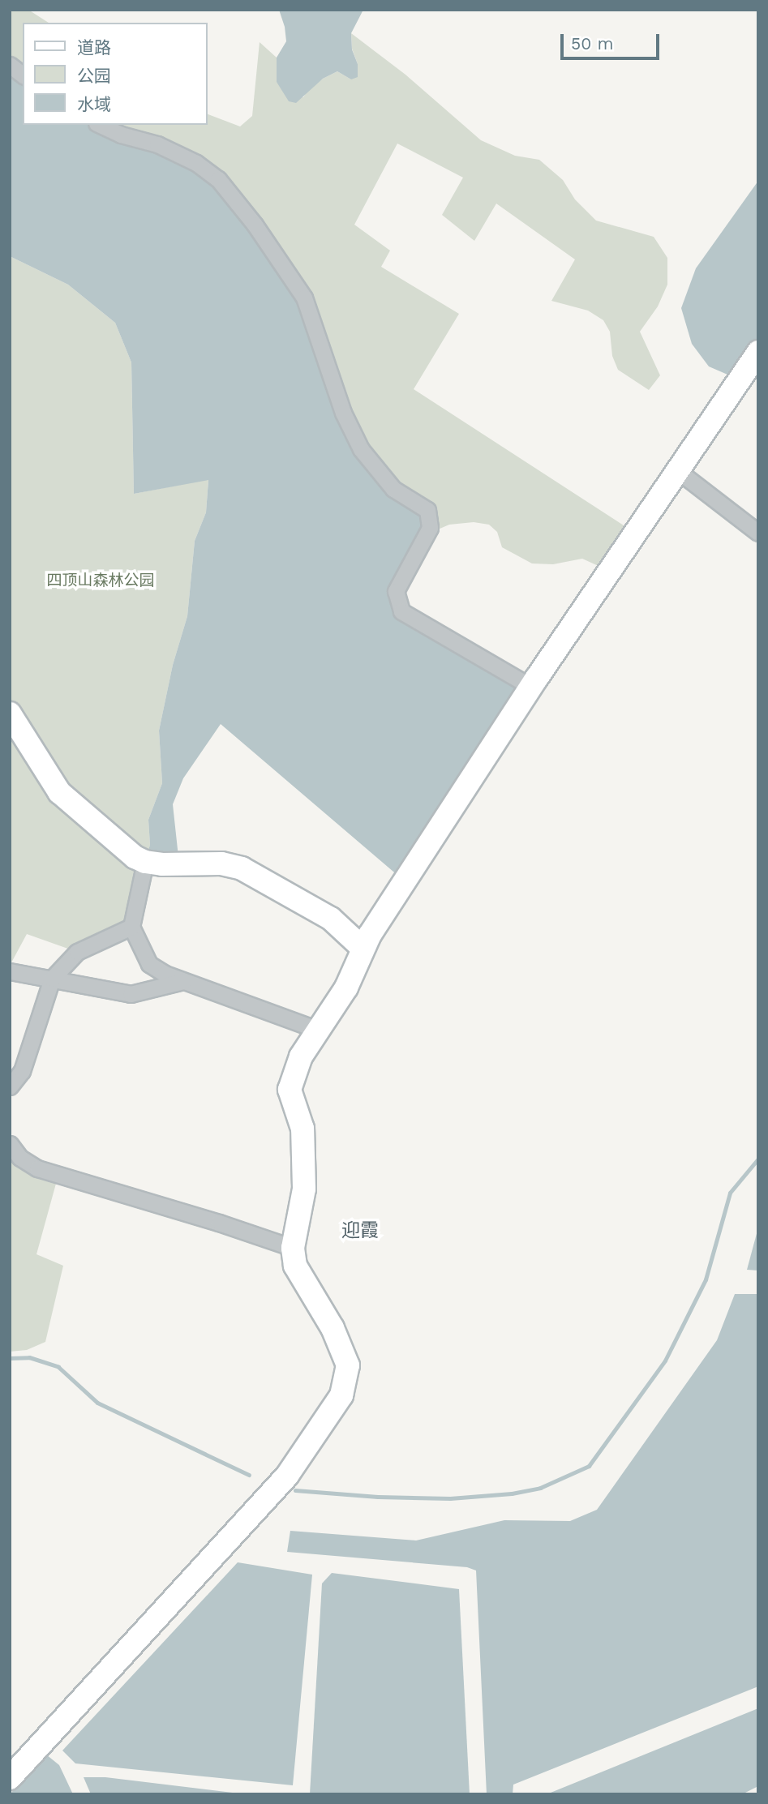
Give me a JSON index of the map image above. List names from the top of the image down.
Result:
{
  "districts": ["迎霞"],
  "parks": ["四顶山森林公园"],
  "legend": ["道路", "公园", "水域"],
  "scale_bar": "50 m"
}
